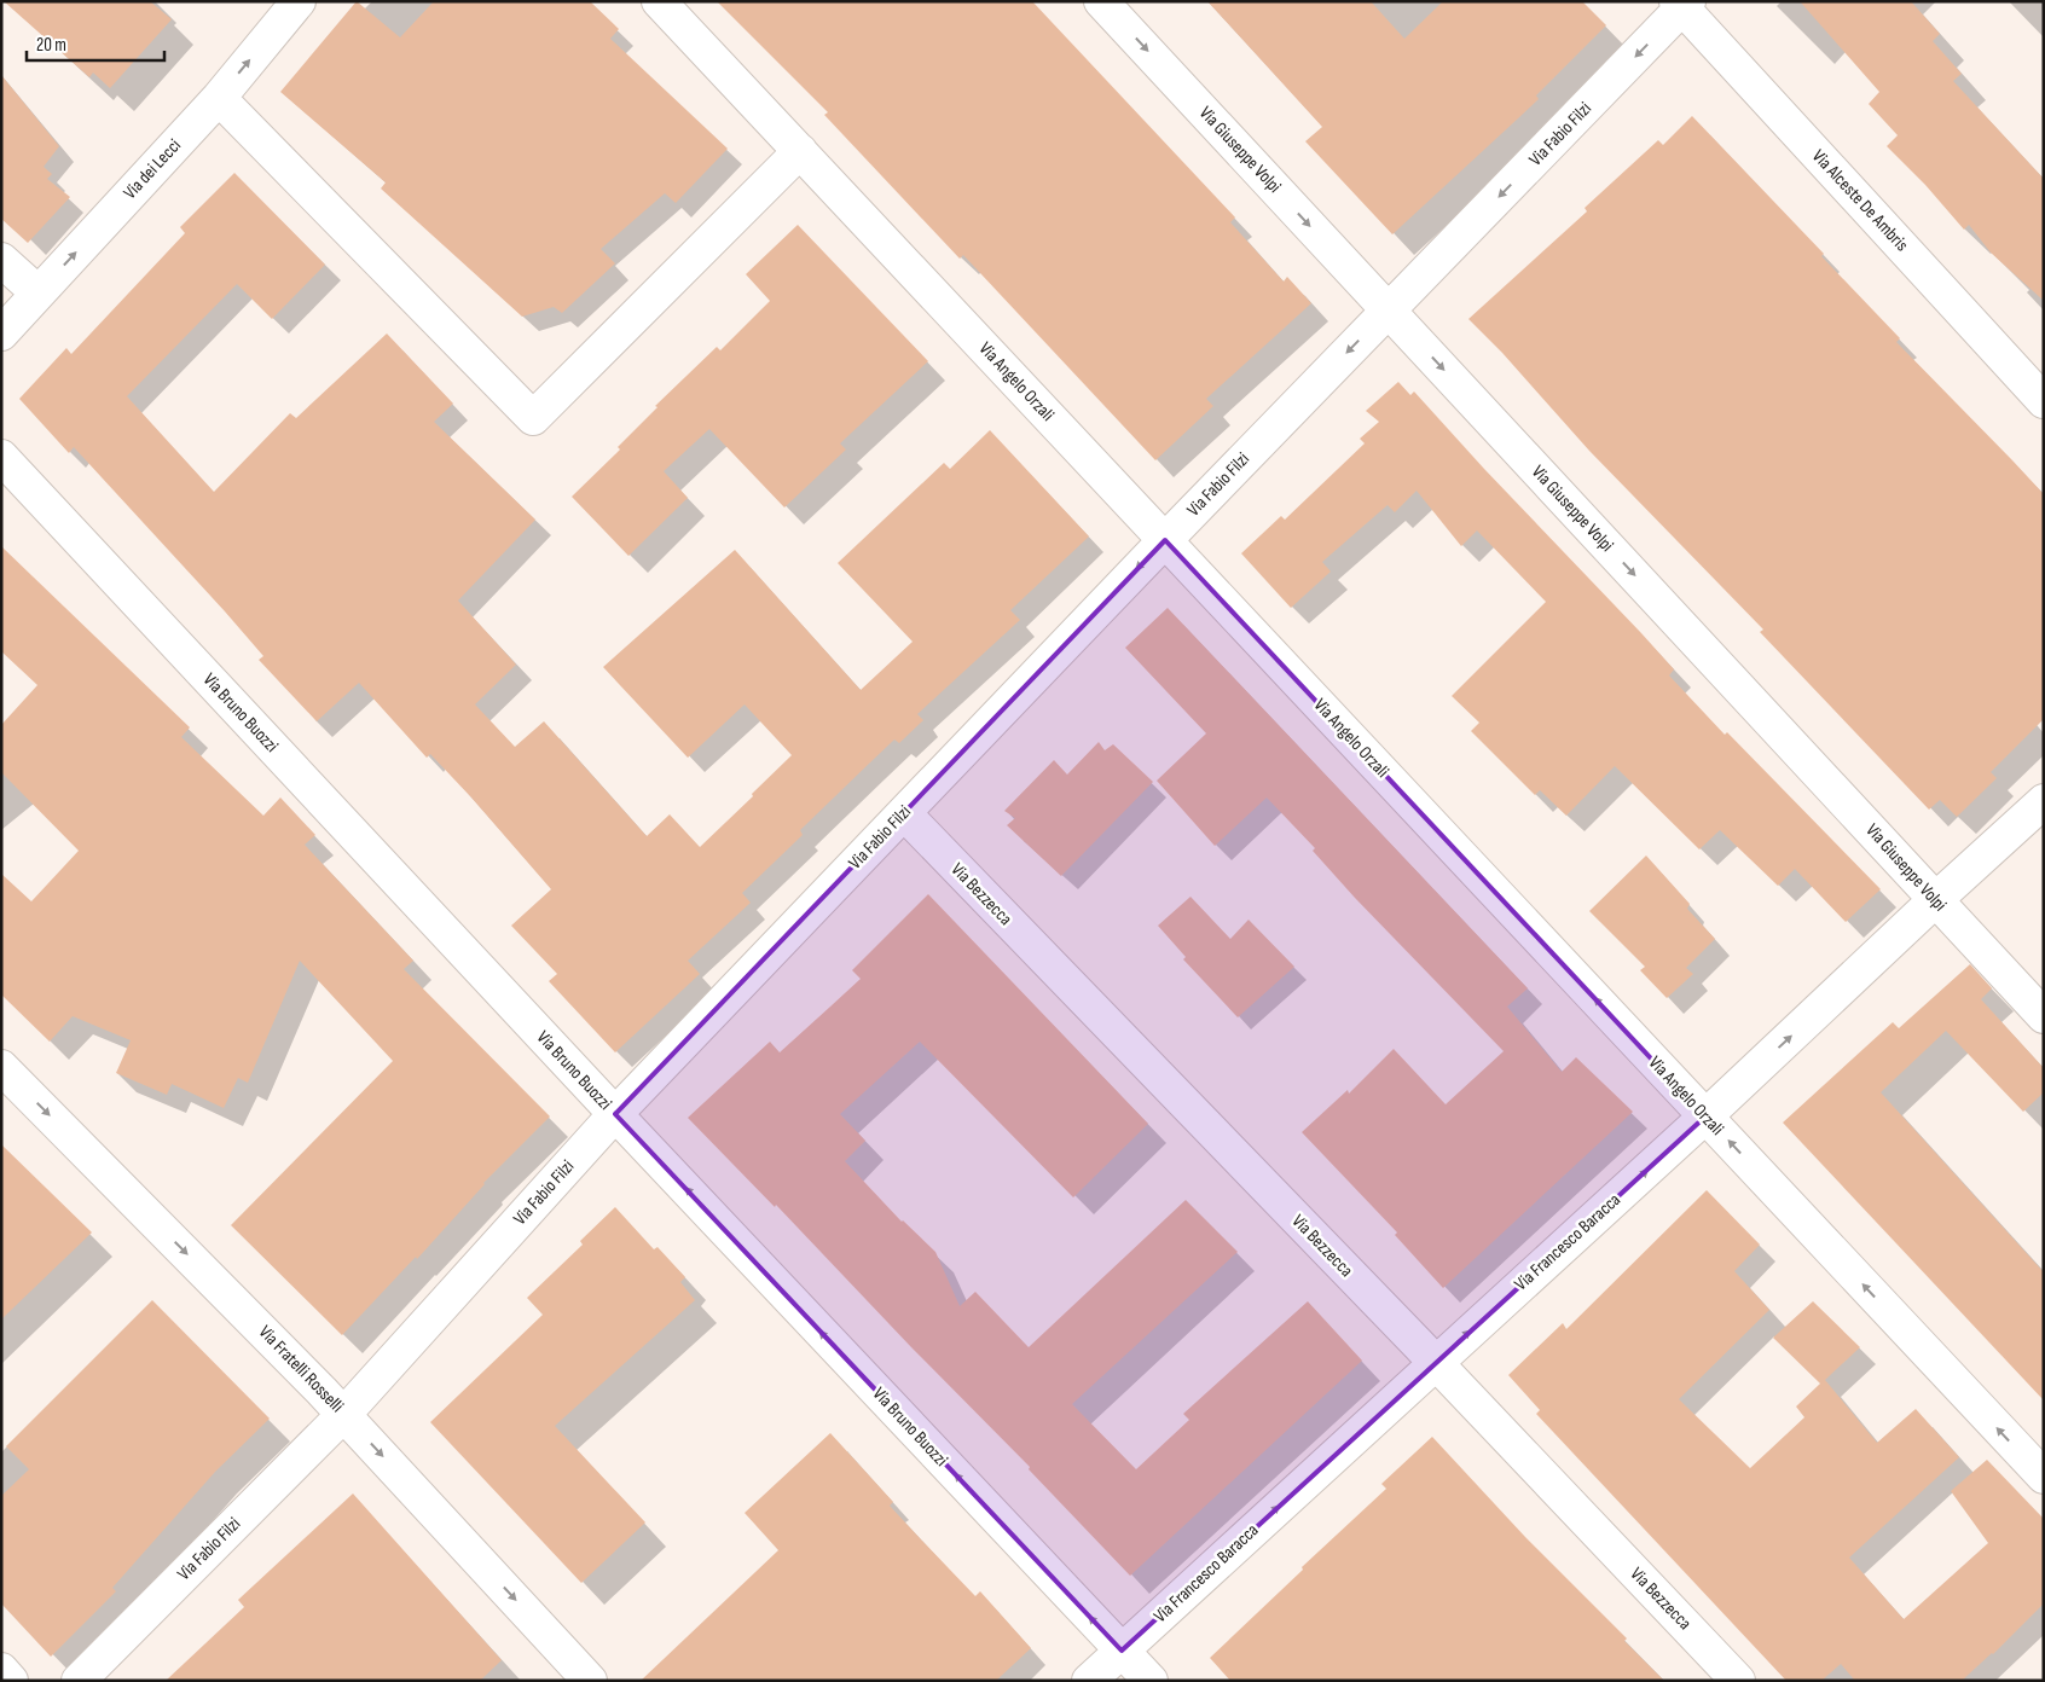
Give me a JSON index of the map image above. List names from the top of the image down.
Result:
{
  "streets": {
    "street": [
      "Via Fabio Filzi",
      "Via Giuseppe Volpi",
      "Via dei Lecci",
      "Via Alceste De Ambris",
      "Via Angelo Orzali",
      "Via Bruno Buozzi",
      "Via Bezzecca",
      "Via Francesco Baracca",
      "Via Fratelli Rosselli"
    ]
  },
  "crossings": [
    ["Via Fabio Filzi", "Via Giuseppe Volpi"],
    ["Via Fabio Filzi", "Via Alceste De Ambris"],
    ["Via Fabio Filzi", "Via Angelo Orzali"],
    ["Via Fabio Filzi", "Via Bruno Buozzi"],
    ["Via Fabio Filzi", "Via Bezzecca"],
    ["Via Fabio Filzi", "Via Fratelli Rosselli"],
    ["Via Giuseppe Volpi", "Via Francesco Baracca"],
    ["Via Angelo Orzali", "Via Francesco Baracca"],
    ["Via Bruno Buozzi", "Via Francesco Baracca"],
    ["Via Bezzecca", "Via Francesco Baracca"]
  ],
  "one_way": [
    "Via Fabio Filzi",
    "Via Giuseppe Volpi",
    "Via dei Lecci",
    "Via Angelo Orzali",
    "Via Bruno Buozzi",
    "Via Francesco Baracca",
    "Via Fratelli Rosselli"
  ],
  "scale_bar": "20 m"
}
